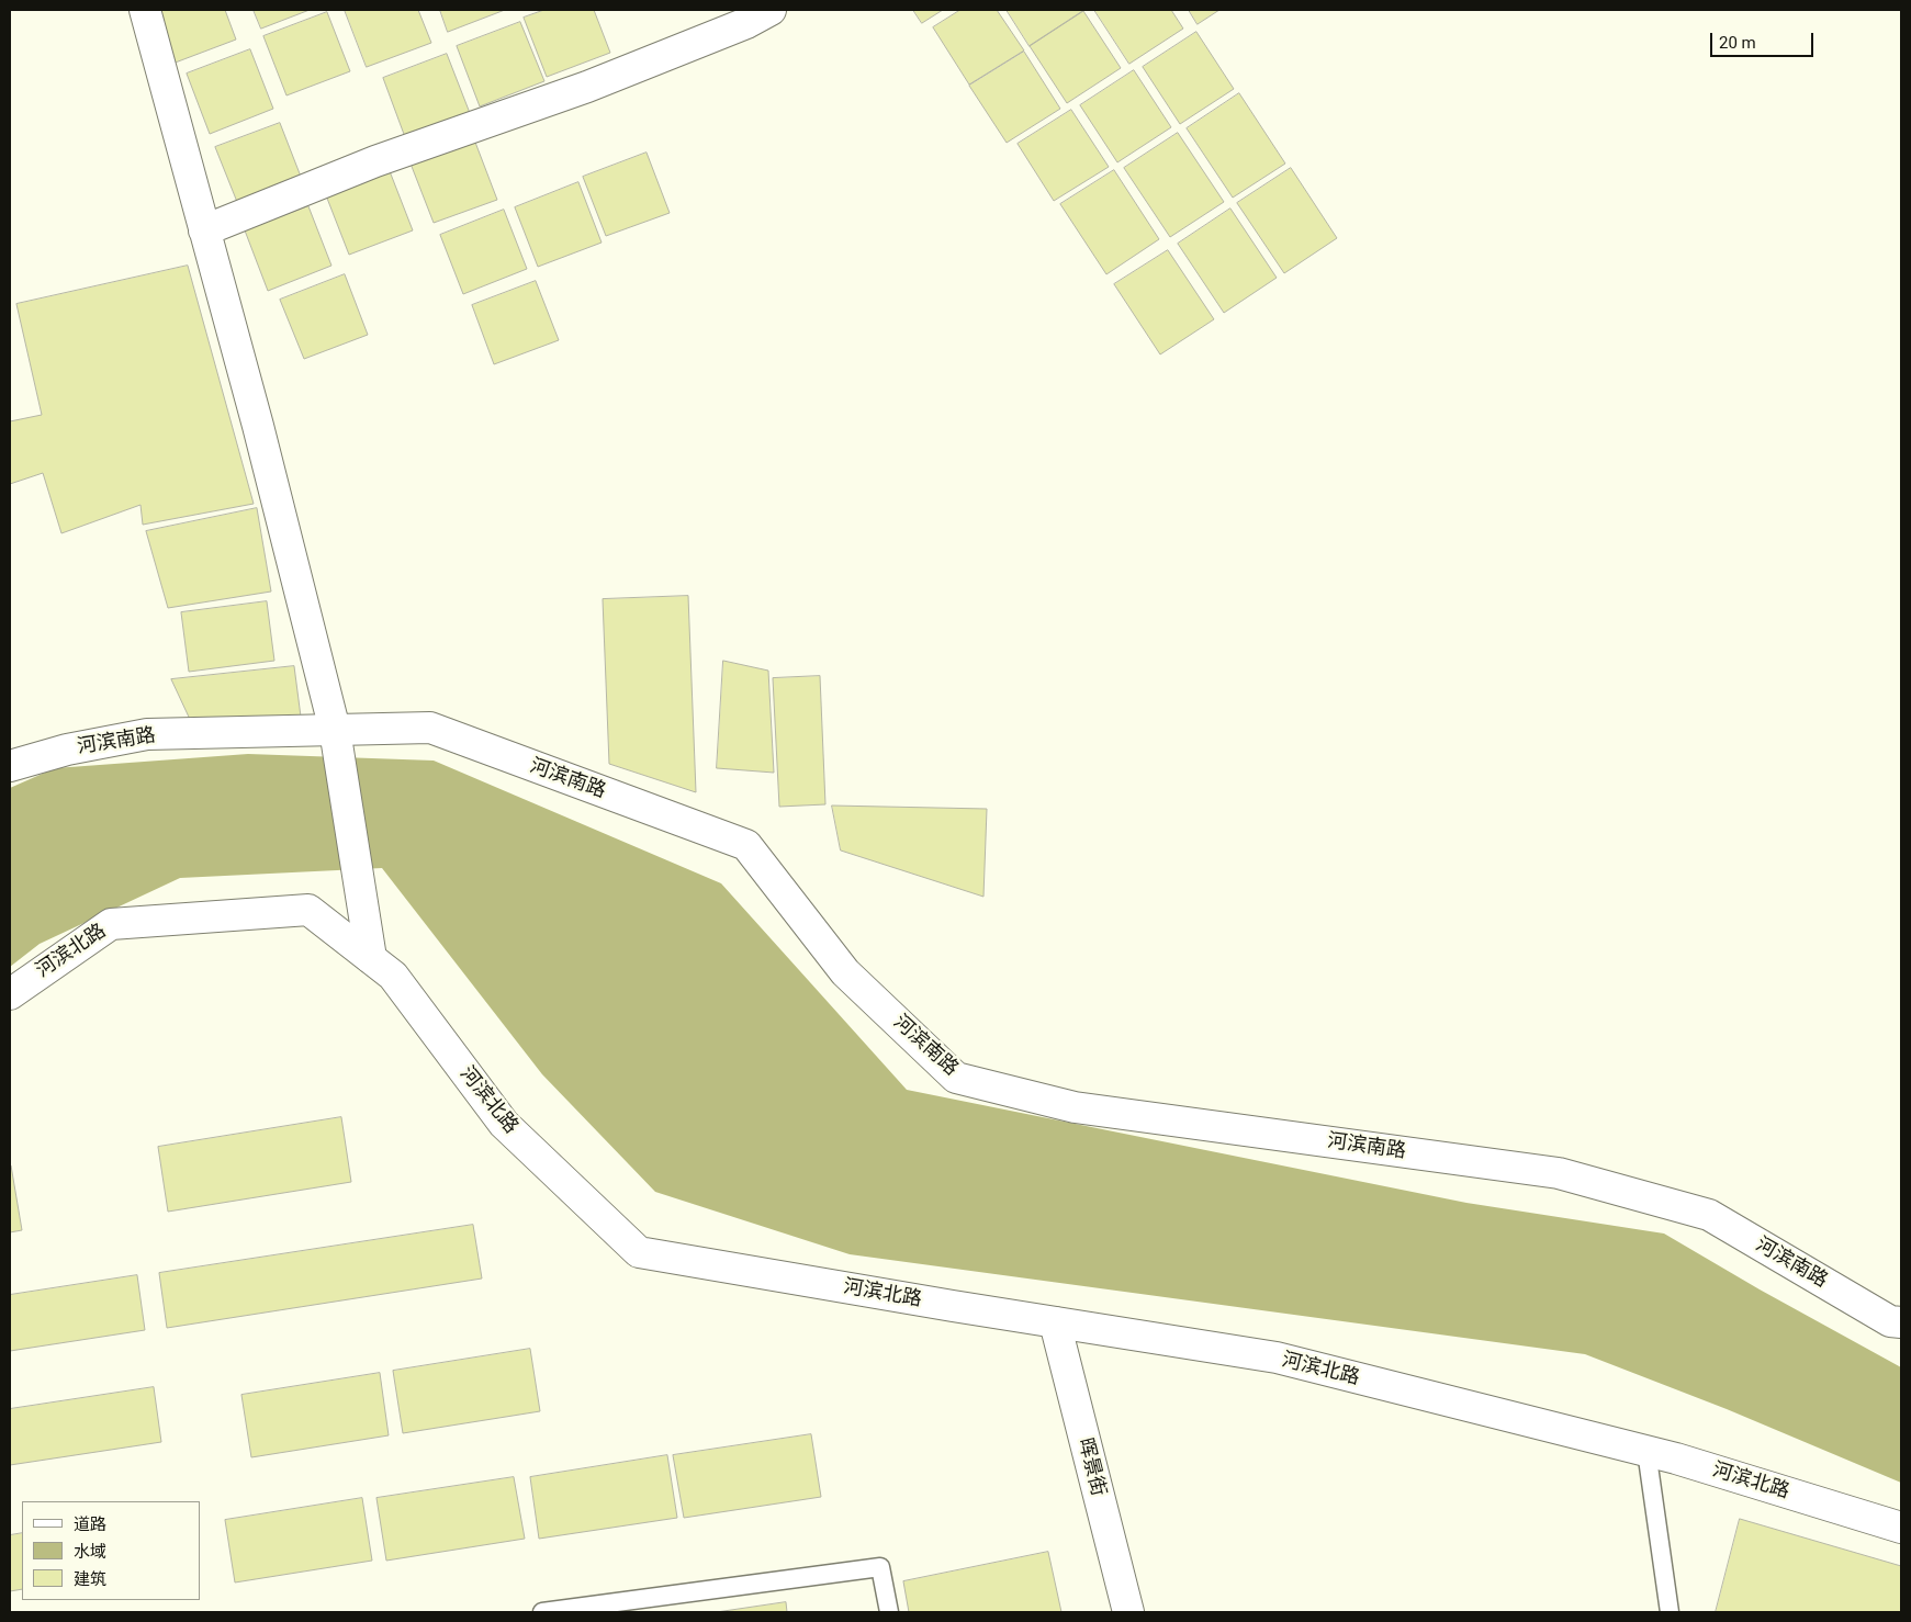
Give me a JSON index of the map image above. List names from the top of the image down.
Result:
{
  "streets": {
    "street": ["河滨南路", "河滨北路", "晖景街"]
  },
  "crossings": [
    ["河滨北路", "晖景街"]
  ],
  "legend": ["道路", "水域", "建筑"],
  "scale_bar": "20 m"
}
